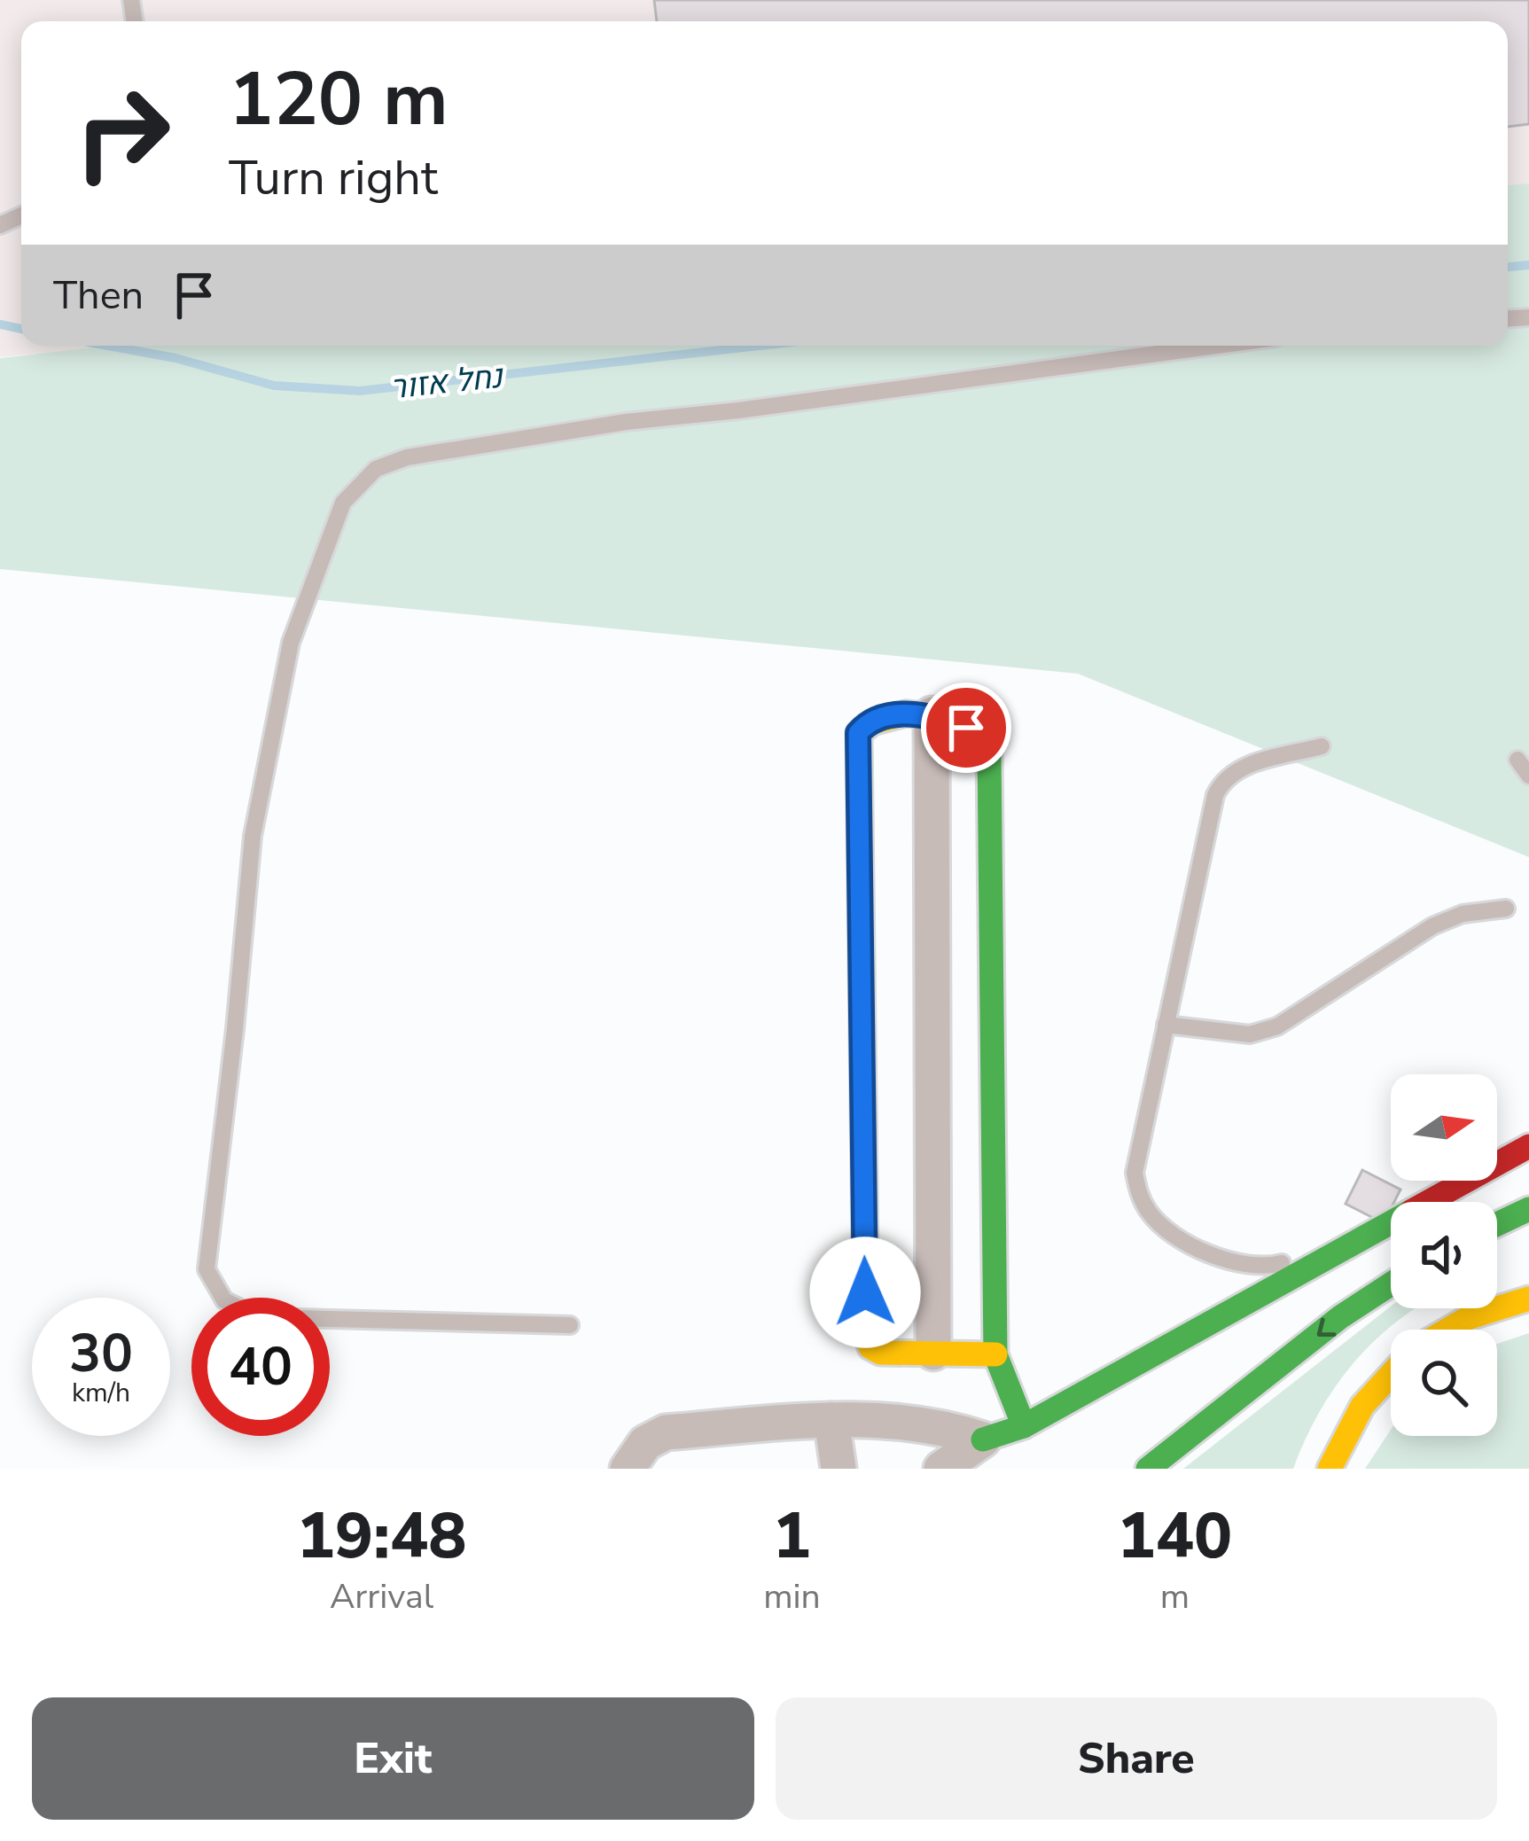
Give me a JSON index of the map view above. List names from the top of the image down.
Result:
{
  "water": ["נחל אזור"],
  "north": "right",
  "page": {
    "turn": ["120 m", "Turn right"],
    "then": "Then",
    "speed": "30 km/h",
    "limit": "40",
    "eta": [
      "19:48",
      "Arrival",
      "1",
      "min",
      "140",
      "m"
    ],
    "buttons": ["Exit", "Share"]
  }
}
